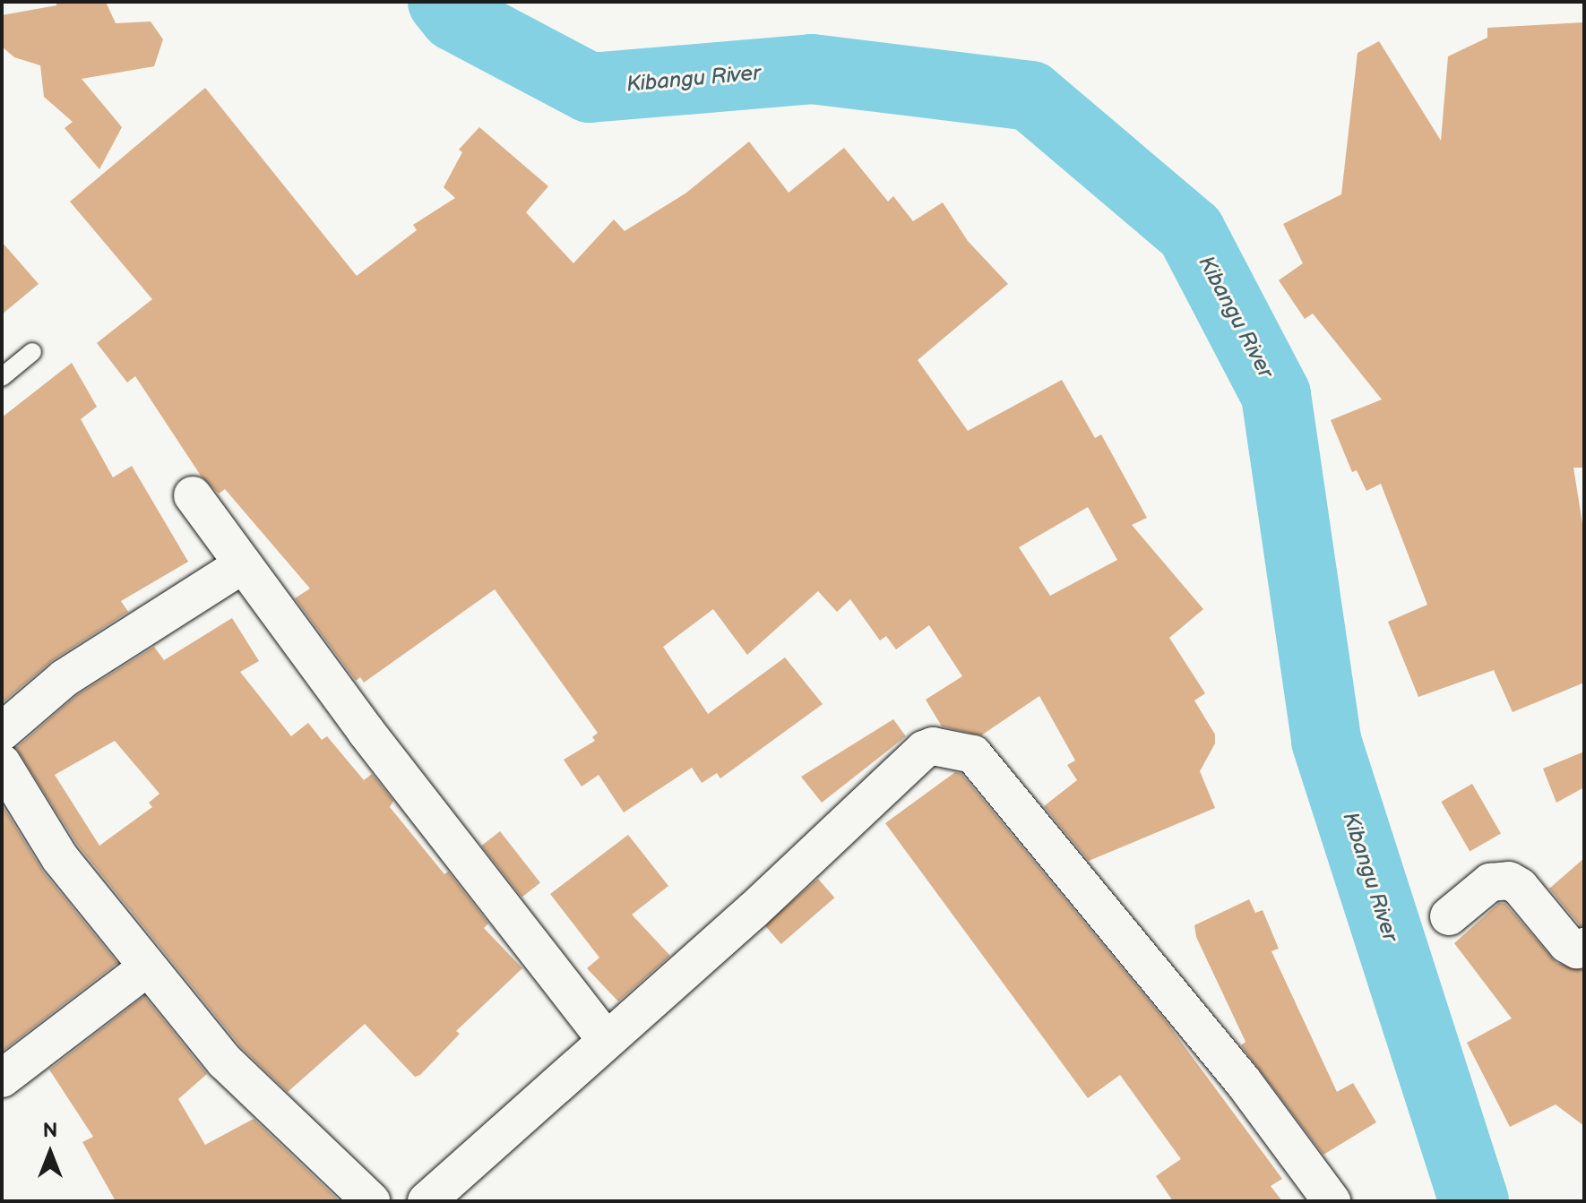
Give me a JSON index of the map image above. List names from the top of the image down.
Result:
{
  "water": ["Kibangu River"],
  "north": "top"
}
